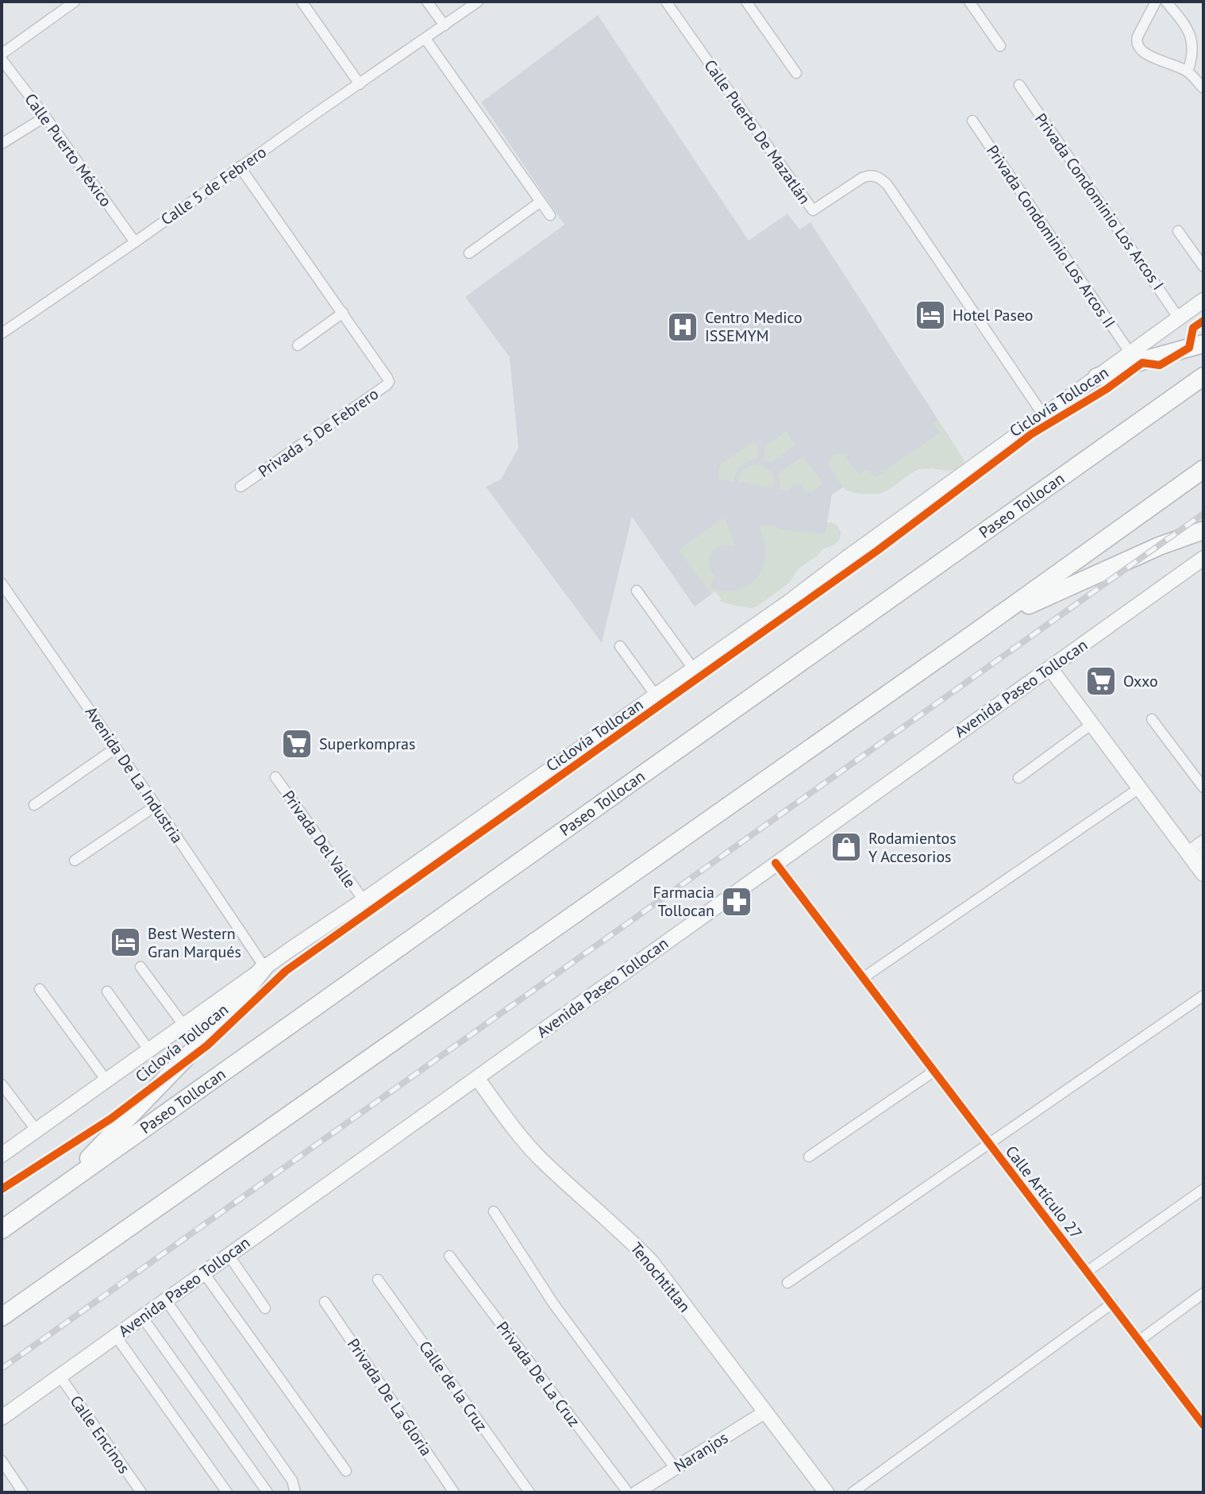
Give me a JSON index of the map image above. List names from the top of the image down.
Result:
{
  "streets": {
    "highway": ["Paseo Tollocan"],
    "main road": ["Avenida Paseo Tollocan", "Tenochtitlan"],
    "street": [
      "Calle Puerto De Mazatlán",
      "Calle Puerto México",
      "Calle 5 de Febrero",
      "Privada Condominio Los Arcos I",
      "Privada Condominio Los Arcos II",
      "Privada 5 De Febrero",
      "Avenida De La Industria",
      "Privada Del Valle",
      "Calle Artículo 27",
      "Privada De La Cruz",
      "Calle de la Cruz",
      "Privada De La Gloria",
      "Calle Encinos",
      "Naranjos"
    ],
    "cycle path": ["Ciclovía Tollocan"]
  },
  "crossings": [
    ["Calle Puerto México", "Calle 5 de Febrero"],
    ["Calle 5 de Febrero", "Privada 5 De Febrero"],
    ["Avenida Paseo Tollocan", "Calle Artículo 27"],
    ["Avenida Paseo Tollocan", "Tenochtitlan"],
    ["Avenida Paseo Tollocan", "Calle Encinos"],
    ["Tenochtitlan", "Naranjos"]
  ],
  "places": {
    "hotel": ["Hotel Paseo", "Best Western Gran Marqués"],
    "hospital": ["Centro Medico ISSEMYM"],
    "supermarket": ["Oxxo", "Superkompras"],
    "shop": ["Rodamientos Y Accesorios"],
    "pharmacy": ["Farmacia Tollocan"]
  }
}
